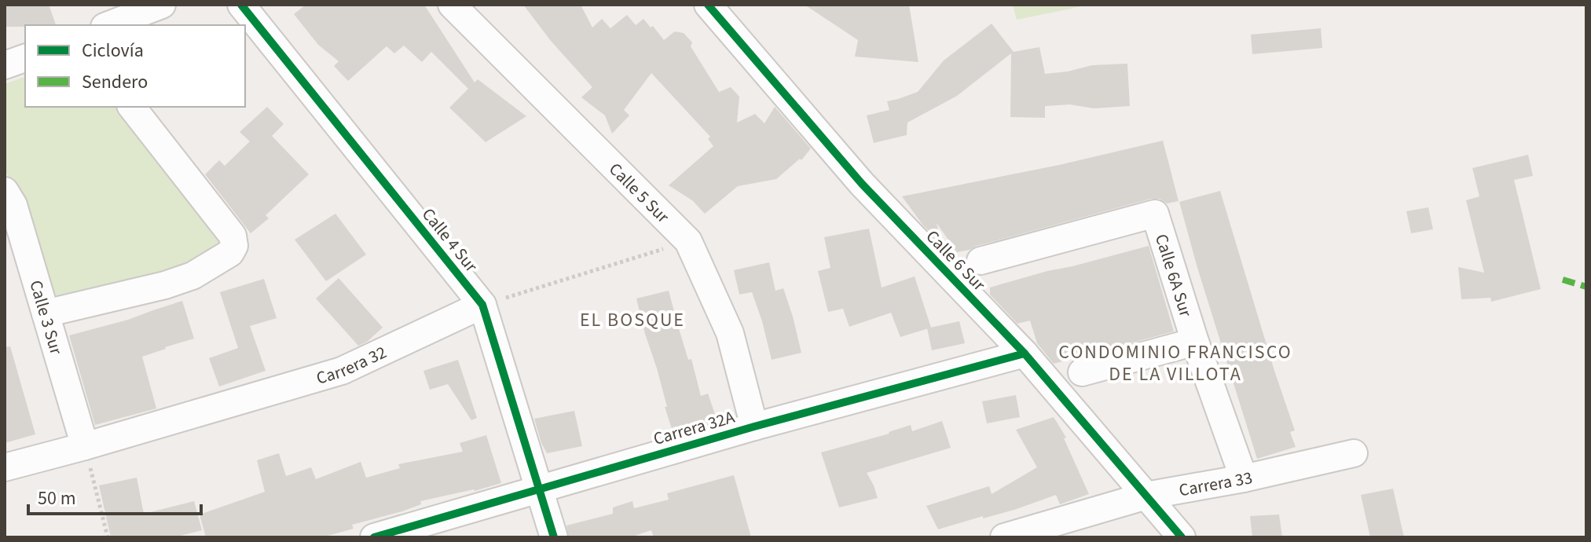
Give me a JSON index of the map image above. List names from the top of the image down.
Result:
{
  "streets": {
    "street": [
      "Calle 5 Sur",
      "Calle 4 Sur",
      "Calle 6 Sur",
      "Calle 6A Sur",
      "Calle 3 Sur",
      "Carrera 32",
      "Carrera 32A",
      "Carrera 33"
    ]
  },
  "crossings": [
    ["Calle 5 Sur", "Carrera 32A"],
    ["Calle 4 Sur", "Carrera 32"],
    ["Calle 4 Sur", "Carrera 32A"],
    ["Calle 6 Sur", "Carrera 32A"],
    ["Calle 6 Sur", "Carrera 33"],
    ["Calle 6A Sur", "Carrera 33"],
    ["Calle 3 Sur", "Carrera 32"]
  ],
  "districts": ["EL BOSQUE", "CONDOMINIO FRANCISCO DE LA VILLOTA"],
  "legend": ["Ciclovía", "Sendero"],
  "scale_bar": "50 m"
}
